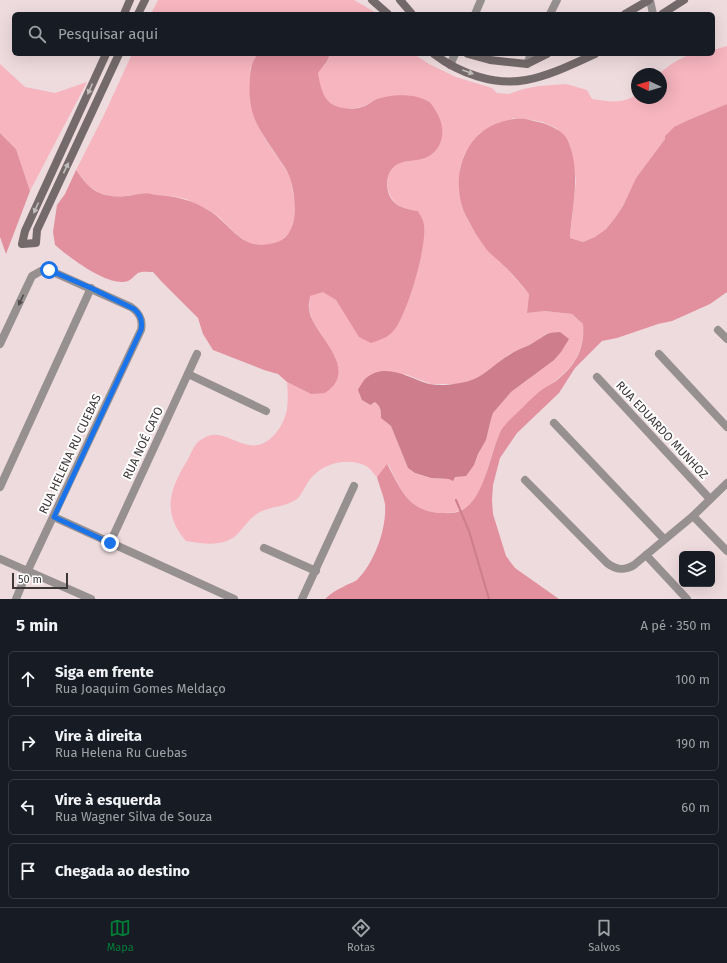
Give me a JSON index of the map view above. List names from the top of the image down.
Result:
{
  "streets": {
    "street": ["RUA EDUARDO MUNHOZ", "RUA NOÉ CATO", "RUA HELENA RU CUEBAS"]
  },
  "scale_bar": "50 m",
  "north": "left",
  "page": {
    "search": "Pesquisar aqui",
    "scale": "50 m",
    "heading": ["5 min", "A pé · 350 m"],
    "list": [
      ["Siga em frente", "Rua Joaquim Gomes Meldaço", "100 m"],
      ["Vire à direita", "Rua Helena Ru Cuebas", "190 m"],
      ["Vire à esquerda", "Rua Wagner Silva de Souza", "60 m"],
      "Chegada ao destino"
    ],
    "nav": ["Mapa", "Rotas", "Salvos"]
  }
}
